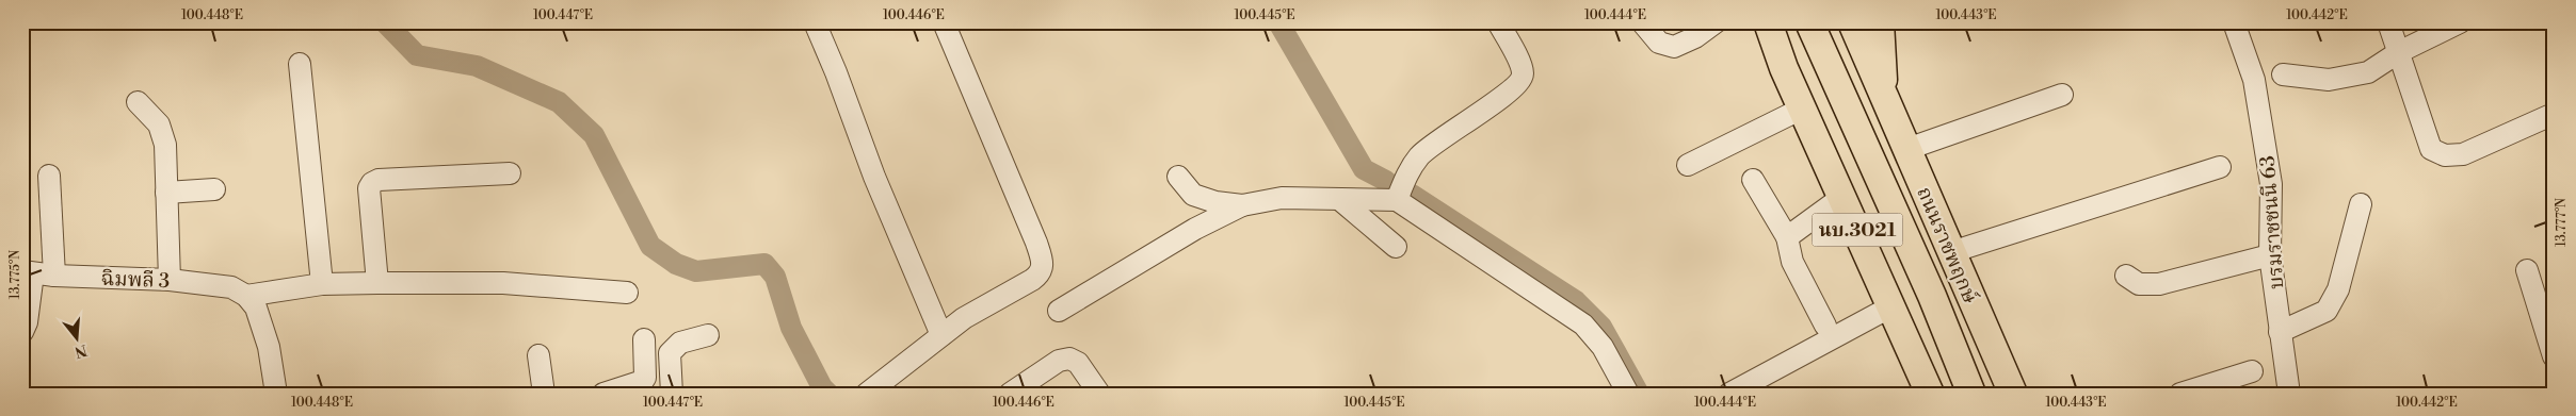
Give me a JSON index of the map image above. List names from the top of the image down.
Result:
{
  "streets": {
    "main road": ["นบ.3021", "ถนนราชพฤกษ์"],
    "street": ["บรมราชชนนี 63", "ฉิมพลี 3"]
  },
  "north": "bottom",
  "coordinates": [
    "100.448°E",
    "100.447°E",
    "100.446°E",
    "100.445°E",
    "100.444°E",
    "100.443°E",
    "100.442°E",
    "13.777°N",
    "13.775°N"
  ]
}
